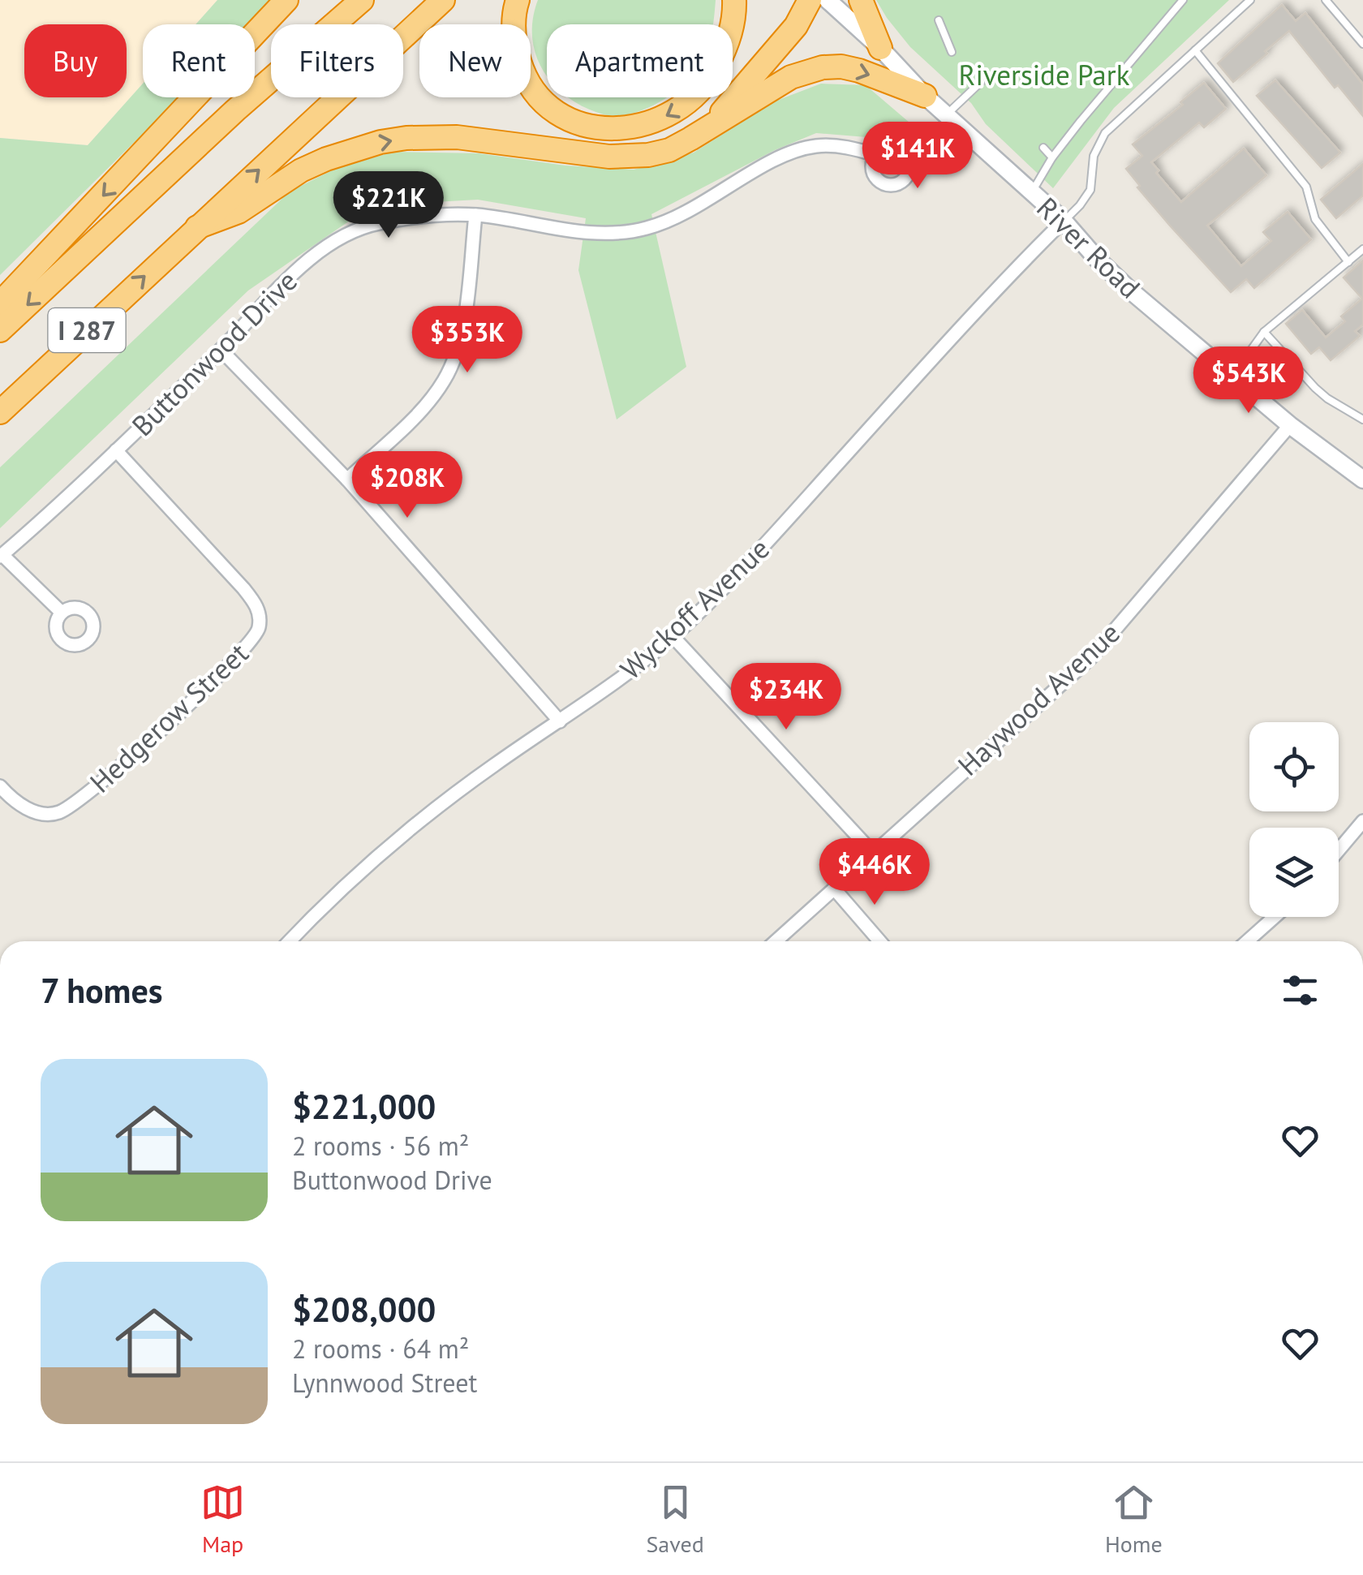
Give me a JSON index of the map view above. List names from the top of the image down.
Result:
{
  "streets": {
    "highway": ["I 287"],
    "street": [
      "River Road",
      "Buttonwood Drive",
      "Wyckoff Avenue",
      "Haywood Avenue",
      "Hedgerow Street"
    ]
  },
  "crossings": [
    ["River Road", "Wyckoff Avenue"],
    ["River Road", "Haywood Avenue"],
    ["Buttonwood Drive", "Hedgerow Street"]
  ],
  "parks": ["Riverside Park"],
  "page": {
    "chip": [
      "Buy",
      "Rent",
      "Filters",
      "New",
      "Apartment"
    ],
    "price": [
      "$141K",
      "$221K",
      "$353K",
      "$543K",
      "$208K",
      "$234K",
      "$446K"
    ],
    "heading": "7 homes",
    "list": [
      {
        "name": "$221,000",
        "note": "2 rooms · 56 m² · Buttonwood Drive"
      },
      {
        "name": "$208,000",
        "note": "2 rooms · 64 m² · Lynnwood Street"
      }
    ],
    "tabs": ["Map", "Saved", "Home"]
  }
}
